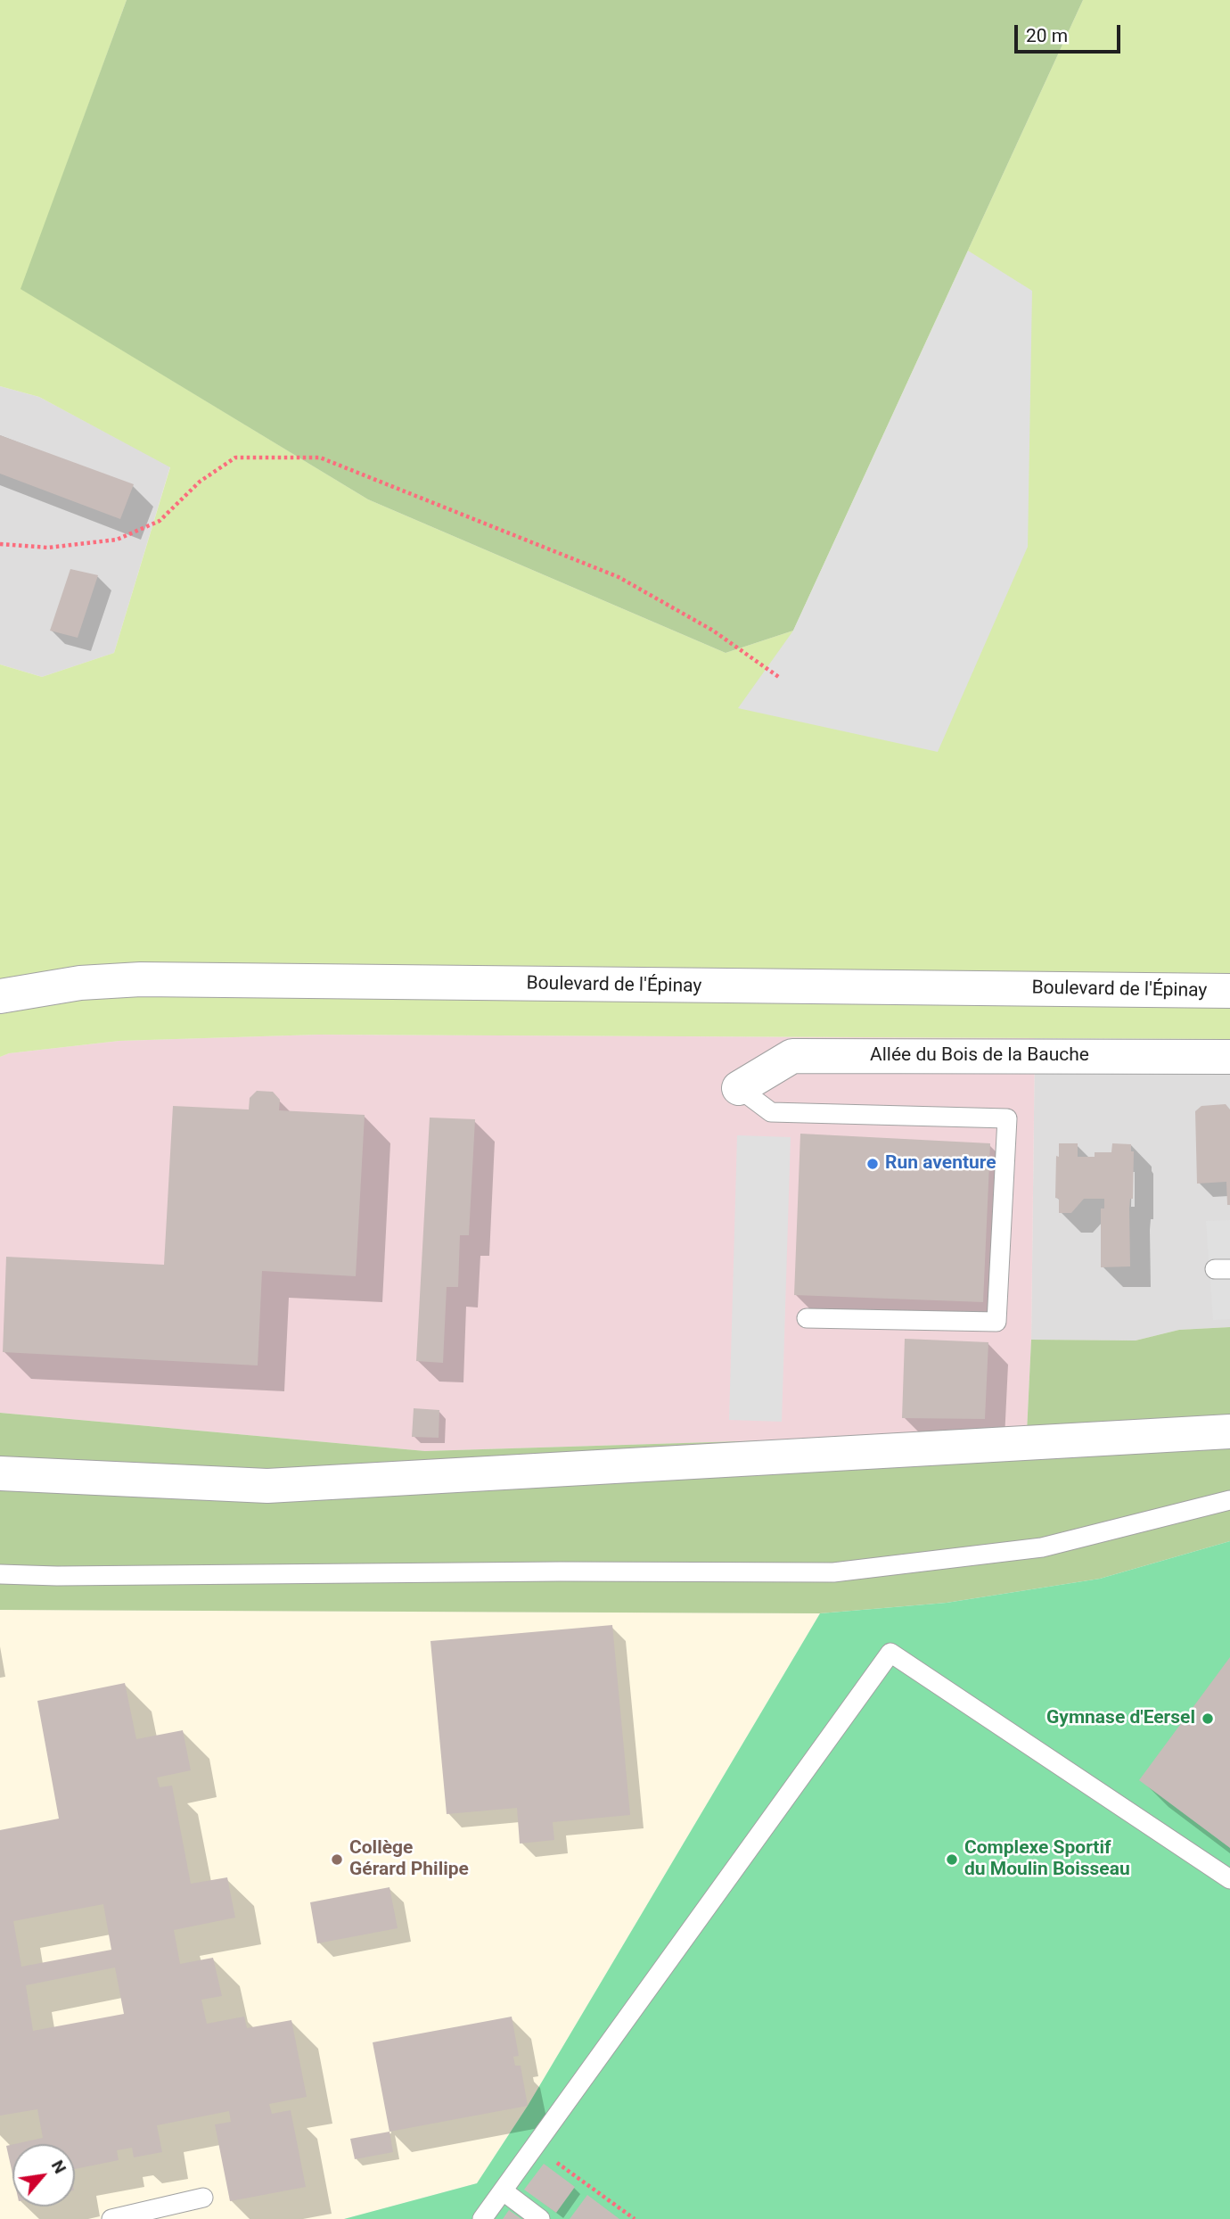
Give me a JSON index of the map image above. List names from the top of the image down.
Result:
{
  "streets": {
    "street": ["Boulevard de l'Épinay", "Allée du Bois de la Bauche"]
  },
  "places": [
    "Run aventure",
    "Gymnase d'Eersel",
    "Collège Gérard Philipe",
    "Complexe Sportif du Moulin Boisseau"
  ],
  "scale_bar": "20 m",
  "north": "top right"
}
